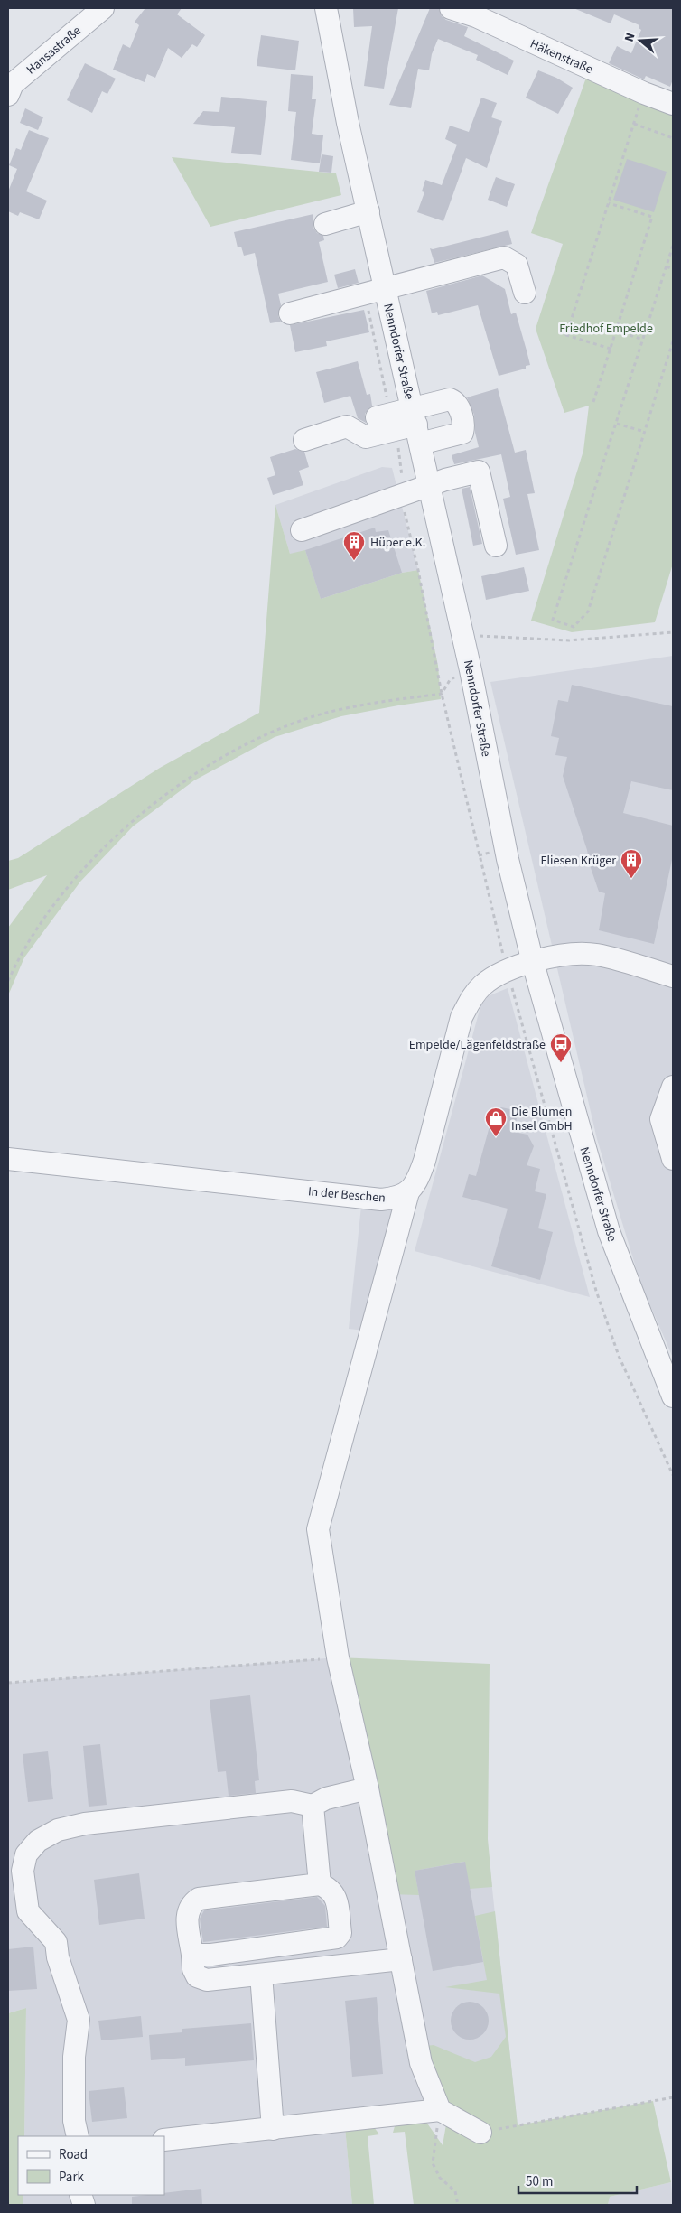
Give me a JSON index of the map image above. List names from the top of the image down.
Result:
{
  "streets": {
    "street": [
      "Hansastraße",
      "Häkenstraße",
      "Nenndorfer Straße",
      "In der Beschen"
    ]
  },
  "parks": ["Friedhof Empelde"],
  "places": {
    "building": ["Hüper e.K.", "Fliesen Krüger"],
    "bus stop": ["Empelde/Lägenfeldstraße"],
    "shop": ["Die Blumen Insel GmbH"]
  },
  "legend": ["Road", "Park"],
  "scale_bar": "50 m",
  "north": "left"
}
